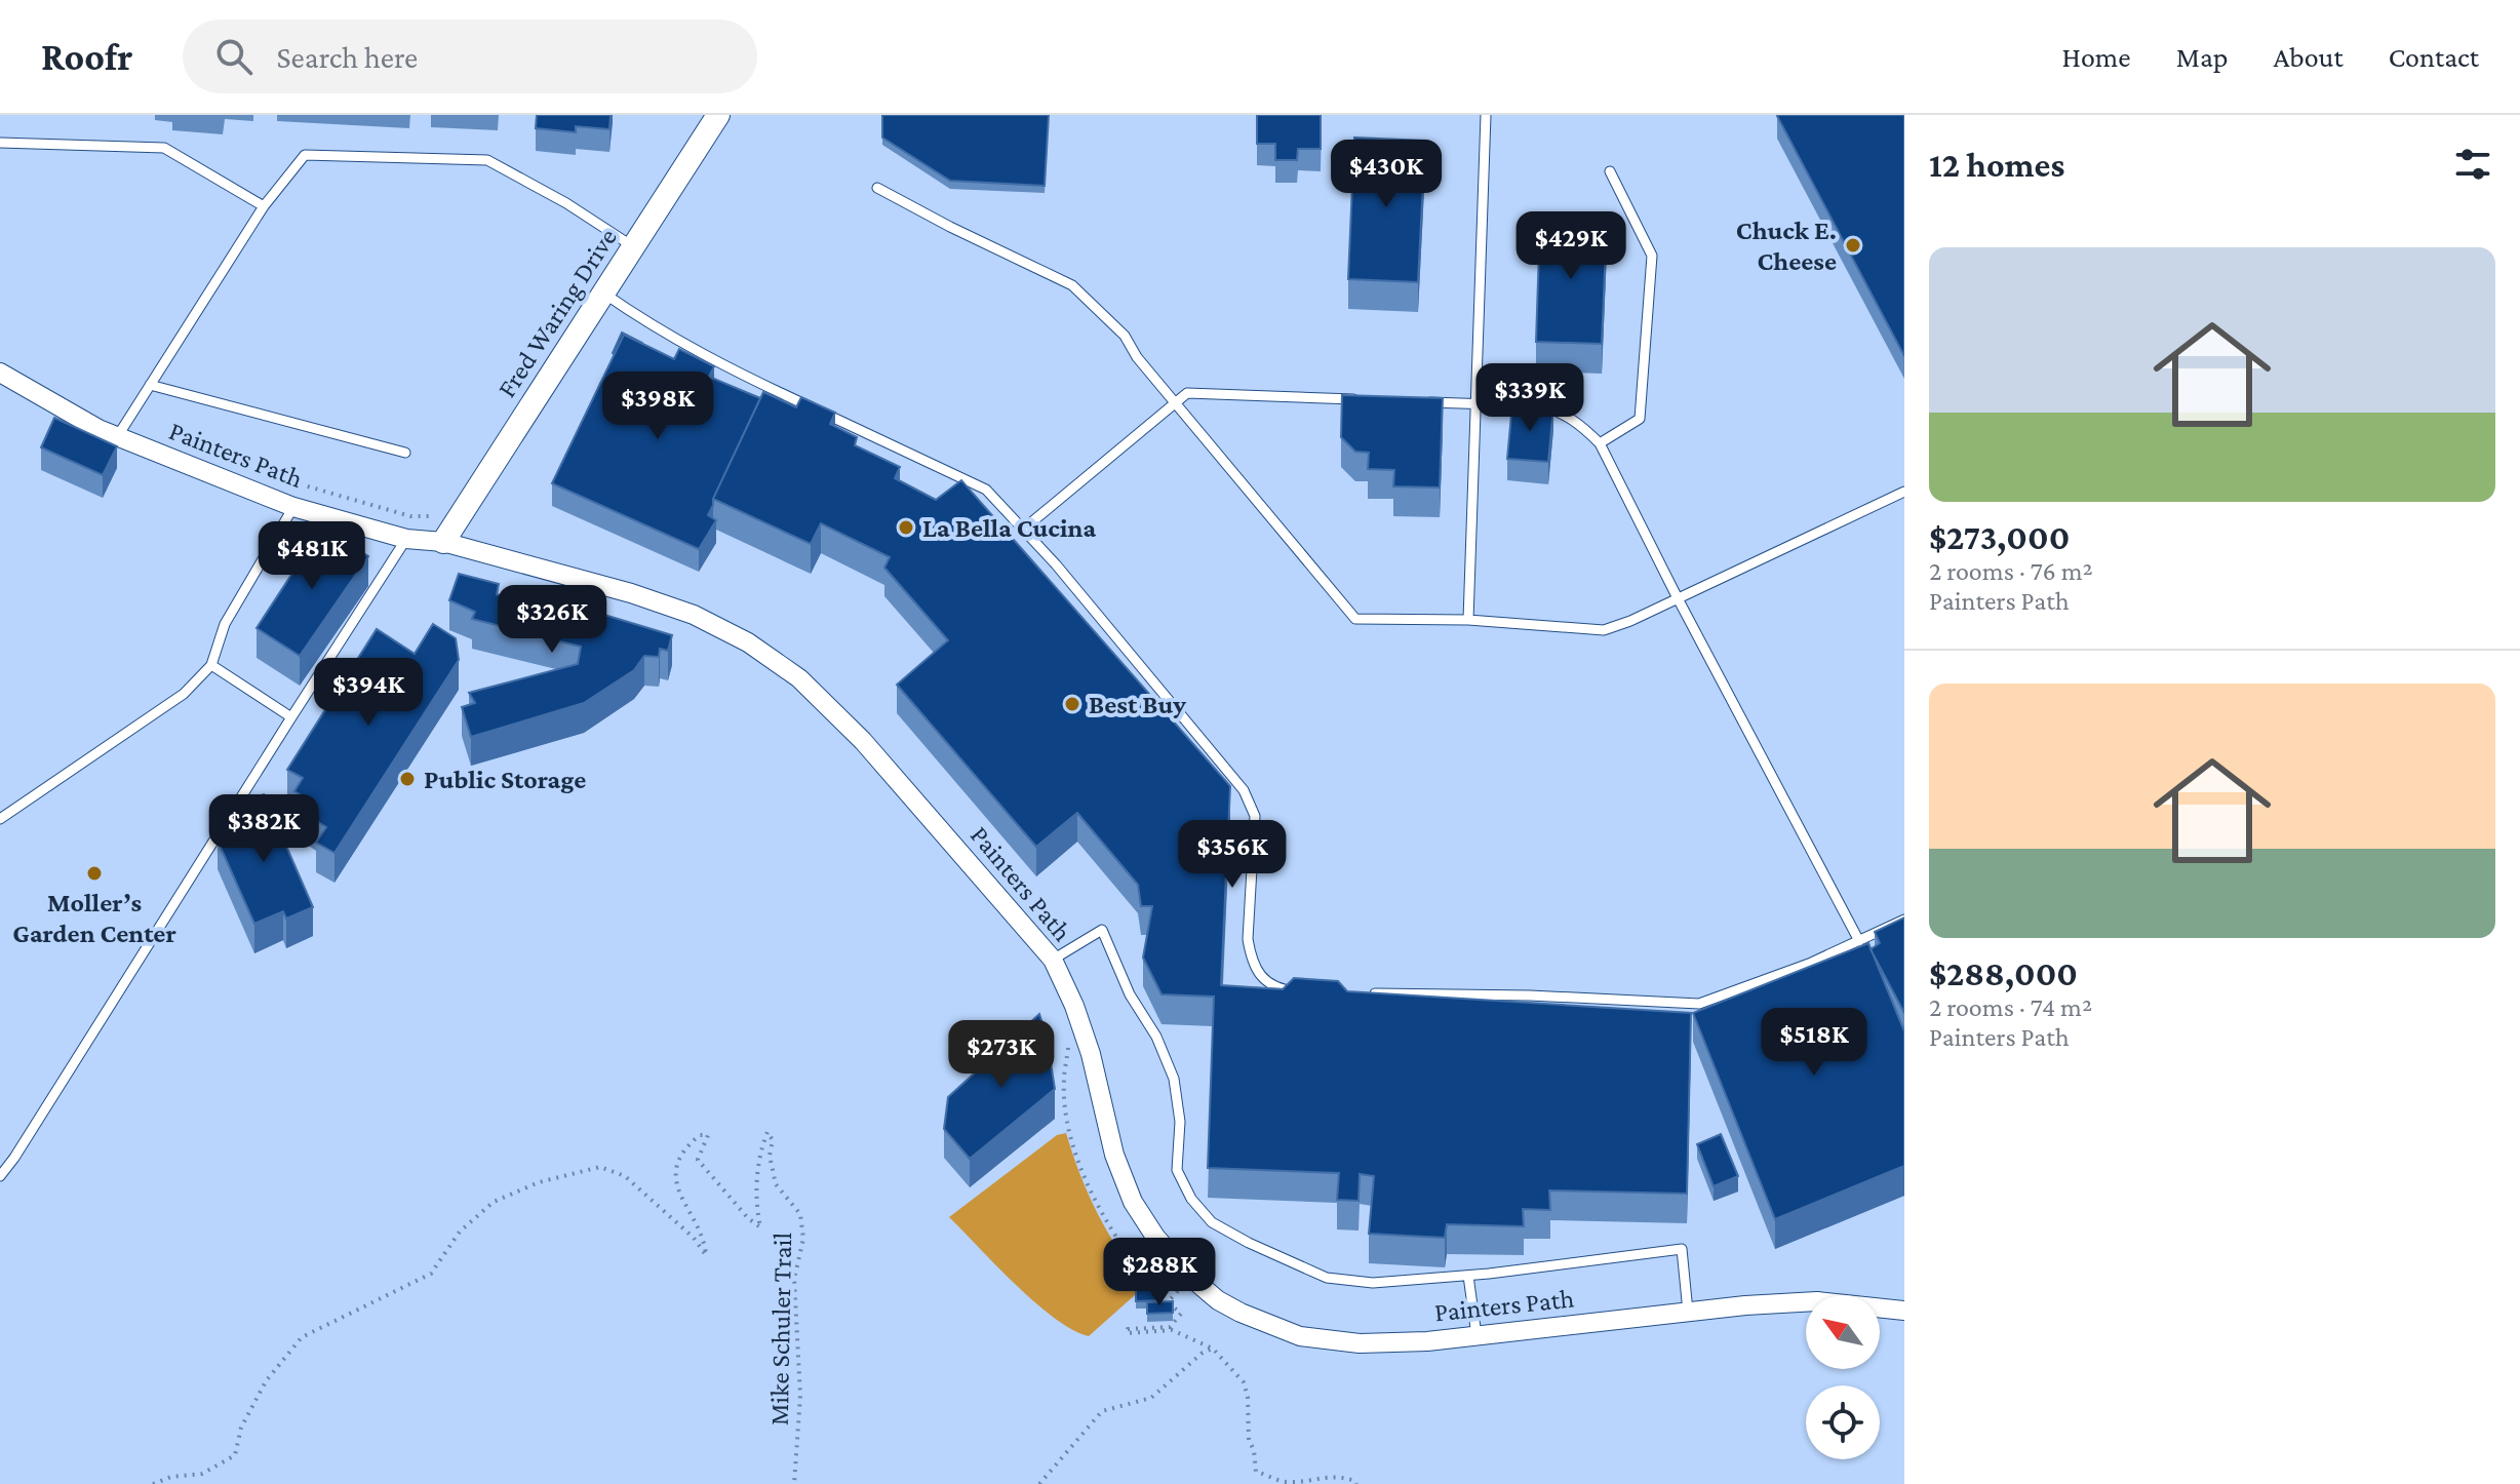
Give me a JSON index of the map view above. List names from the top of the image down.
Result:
{
  "streets": {
    "street": ["Fred Waring Drive", "Painters Path"],
    "path": ["Mike Schuler Trail"]
  },
  "crossings": [
    ["Fred Waring Drive", "Painters Path"]
  ],
  "places": [
    "Chuck E. Cheese",
    "La Bella Cucina",
    "Best Buy",
    "Public Storage",
    "Moller’s Garden Center"
  ],
  "north": "top left",
  "page": {
    "header": "Roofr",
    "search": "Search here",
    "nav": [
      "Home",
      "Map",
      "About",
      "Contact"
    ],
    "heading": "12 homes",
    "price": [
      "$430K",
      "$429K",
      "$339K",
      "$398K",
      "$481K",
      "$326K",
      "$394K",
      "$382K",
      "$356K",
      "$518K",
      "$273K",
      "$288K"
    ],
    "list": [
      {
        "name": "$273,000",
        "note": "2 rooms · 76 m² · Painters Path"
      },
      {
        "name": "$288,000",
        "note": "2 rooms · 74 m² · Painters Path"
      }
    ]
  }
}
